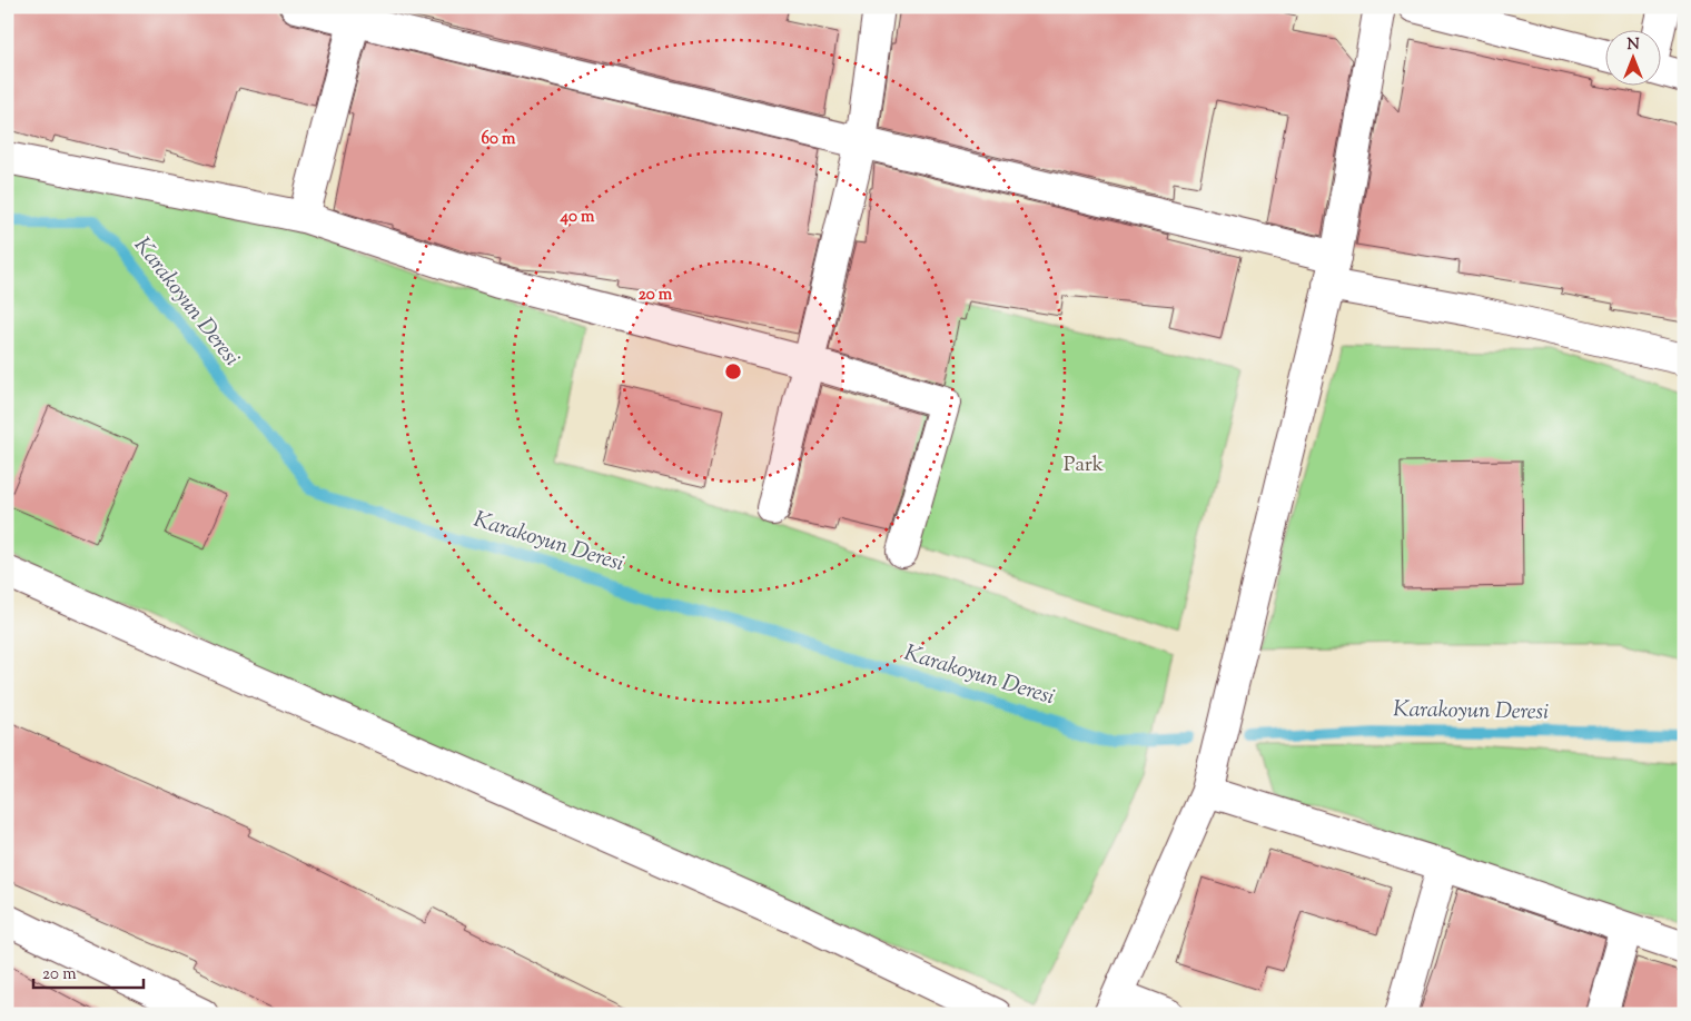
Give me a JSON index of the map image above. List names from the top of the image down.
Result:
{
  "water": ["Karakoyun Deresi"],
  "parks": ["Park"],
  "scale_bar": "20 m",
  "north": "top",
  "rings": ["60 m", "40 m", "20 m"]
}
